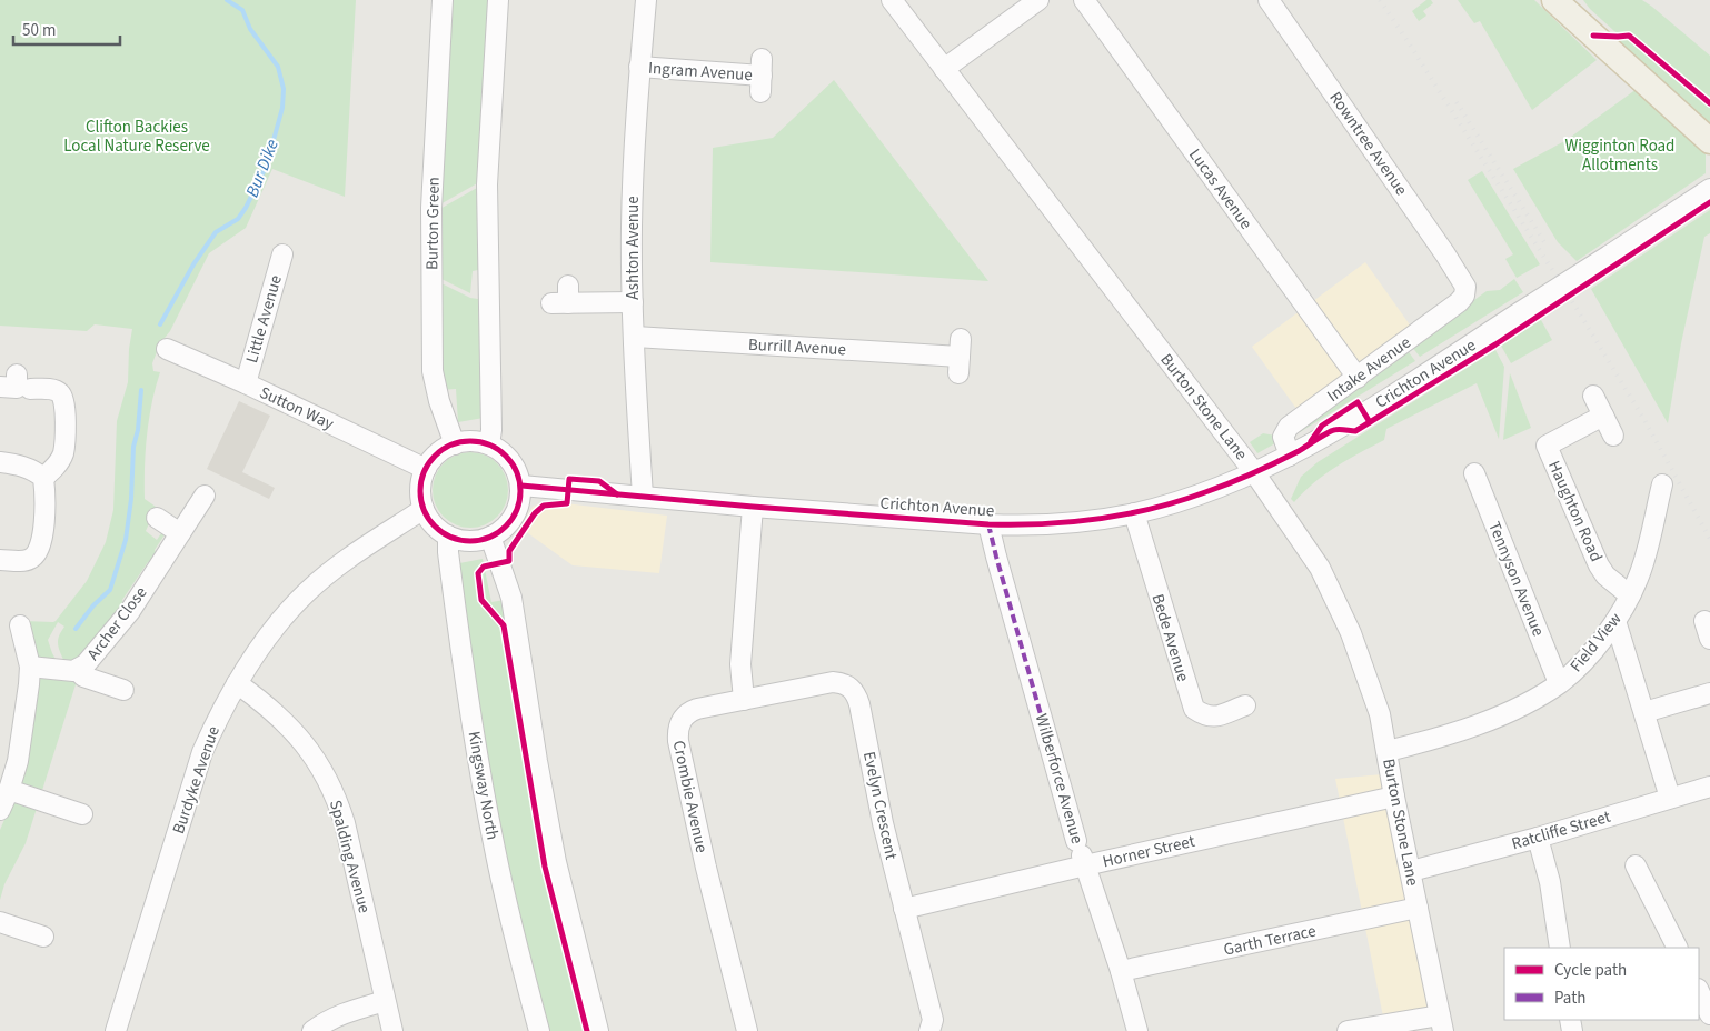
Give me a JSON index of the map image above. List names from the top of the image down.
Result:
{
  "streets": {
    "street": [
      "Ingram Avenue",
      "Rowntree Avenue",
      "Lucas Avenue",
      "Burton Green",
      "Ashton Avenue",
      "Little Avenue",
      "Burrill Avenue",
      "Intake Avenue",
      "Crichton Avenue",
      "Burton Stone Lane",
      "Sutton Way",
      "Haughton Road",
      "Tennyson Avenue",
      "Archer Close",
      "Bede Avenue",
      "Field View",
      "Wilberforce Avenue",
      "Burdyke Avenue",
      "Kingsway North",
      "Crombie Avenue",
      "Evelyn Crescent",
      "Ratcliffe Street",
      "Horner Street",
      "Spalding Avenue",
      "Garth Terrace"
    ]
  },
  "crossings": [
    ["Ingram Avenue", "Ashton Avenue"],
    ["Rowntree Avenue", "Intake Avenue"],
    ["Lucas Avenue", "Intake Avenue"],
    ["Burton Green", "Crichton Avenue"],
    ["Burton Green", "Sutton Way"],
    ["Burton Green", "Burdyke Avenue"],
    ["Burton Green", "Kingsway North"],
    ["Ashton Avenue", "Burrill Avenue"],
    ["Ashton Avenue", "Crichton Avenue"],
    ["Little Avenue", "Sutton Way"],
    ["Intake Avenue", "Crichton Avenue"],
    ["Crichton Avenue", "Burton Stone Lane"],
    ["Crichton Avenue", "Sutton Way"],
    ["Crichton Avenue", "Bede Avenue"],
    ["Crichton Avenue", "Wilberforce Avenue"],
    ["Crichton Avenue", "Burdyke Avenue"],
    ["Crichton Avenue", "Kingsway North"],
    ["Burton Stone Lane", "Field View"],
    ["Burton Stone Lane", "Ratcliffe Street"],
    ["Burton Stone Lane", "Horner Street"],
    ["Burton Stone Lane", "Garth Terrace"],
    ["Sutton Way", "Burdyke Avenue"],
    ["Sutton Way", "Kingsway North"],
    ["Haughton Road", "Field View"],
    ["Tennyson Avenue", "Field View"],
    ["Wilberforce Avenue", "Horner Street"],
    ["Wilberforce Avenue", "Garth Terrace"],
    ["Burdyke Avenue", "Kingsway North"],
    ["Burdyke Avenue", "Spalding Avenue"],
    ["Crombie Avenue", "Evelyn Crescent"],
    ["Evelyn Crescent", "Horner Street"]
  ],
  "water": ["Bur Dike"],
  "parks": ["Clifton Backies Local Nature Reserve", "Wigginton Road Allotments"],
  "legend": ["Cycle path", "Path"],
  "scale_bar": "50 m"
}
